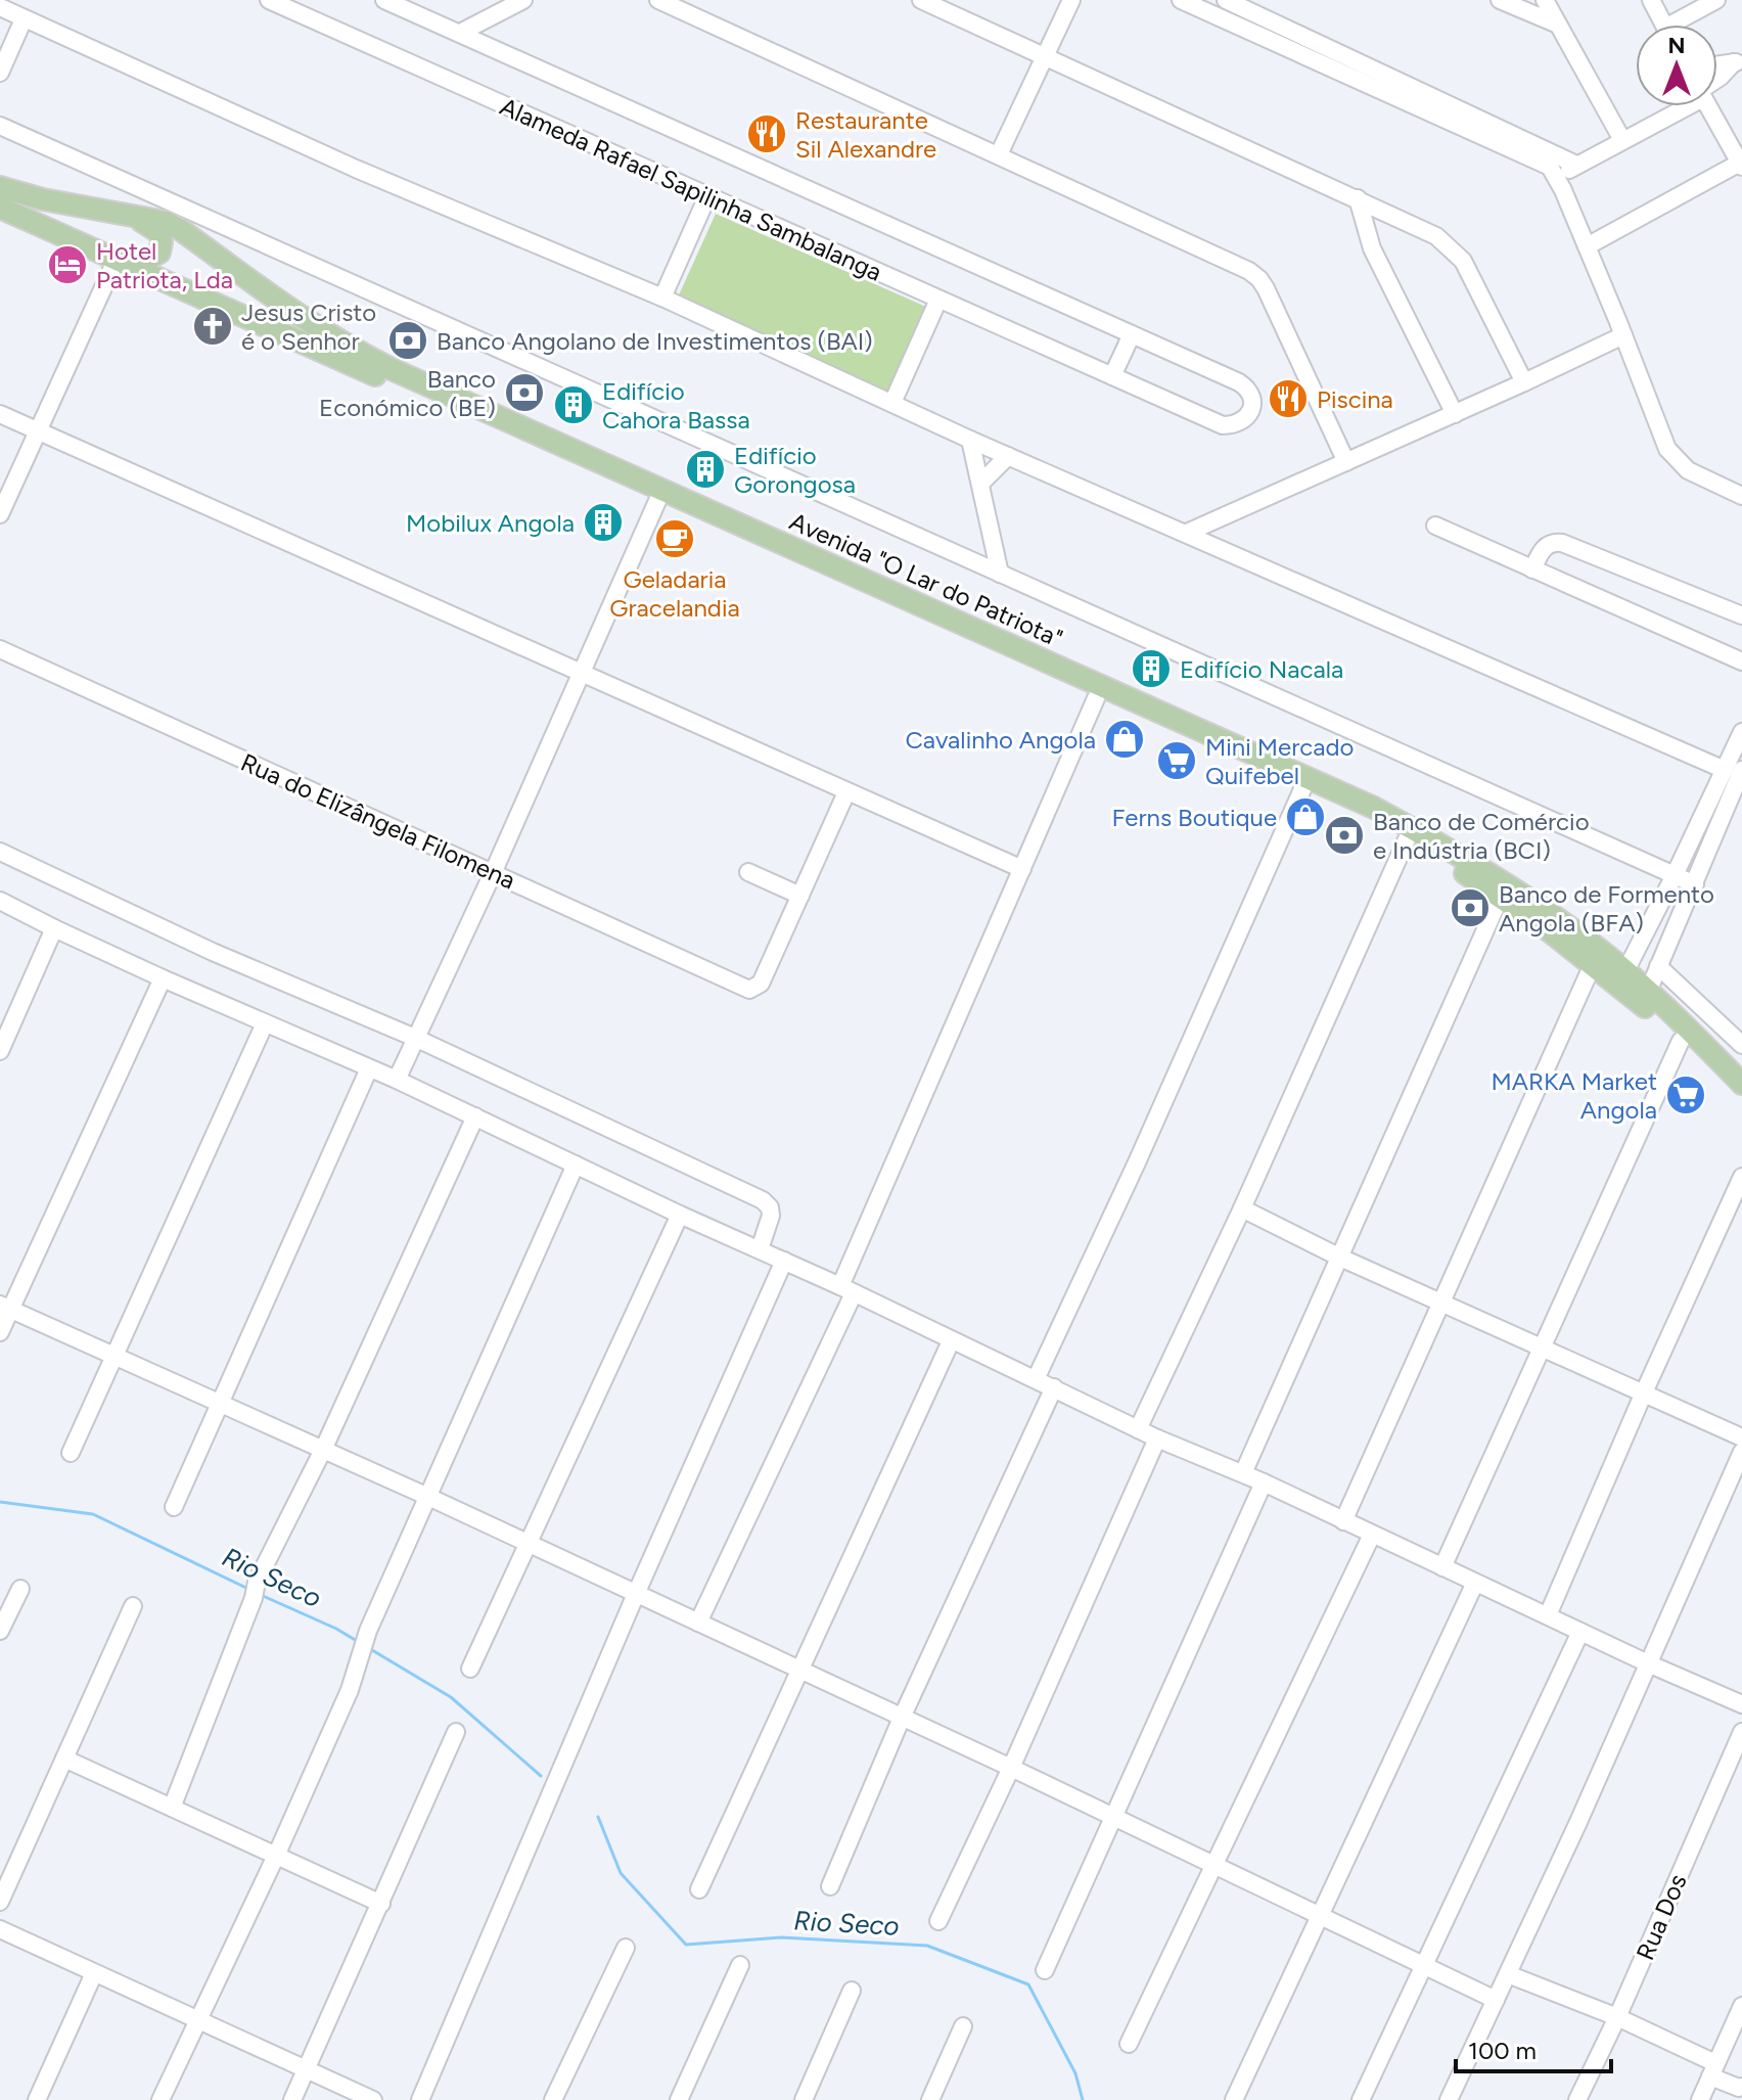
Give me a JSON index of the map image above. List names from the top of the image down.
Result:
{
  "streets": {
    "main road": ["Avenida \"O Lar do Patriota\""],
    "street": ["Alameda Rafael Sapilinha Sambalanga", "Rua do Elizângela Filomena", "Rua Dos"]
  },
  "water": ["Rio Seco"],
  "places": {
    "restaurant": ["Restaurante Sil Alexandre", "Piscina"],
    "hotel": ["Hotel Patriota, Lda"],
    "church": ["Jesus Cristo é o Senhor"],
    "bank": [
      "Banco Angolano de Investimentos (BAI)",
      "Banco Económico (BE)",
      "Banco de Comércio e Indústria (BCI)",
      "Banco de Formento Angola (BFA)"
    ],
    "building": [
      "Edifício Cahora Bassa",
      "Edifício Gorongosa",
      "Mobilux Angola",
      "Edifício Nacala"
    ],
    "cafe": ["Geladaria Gracelandia"],
    "shop": ["Cavalinho Angola", "Ferns Boutique"],
    "supermarket": ["Mini Mercado Quifebel", "MARKA Market Angola"]
  },
  "scale_bar": "100 m",
  "north": "top"
}
